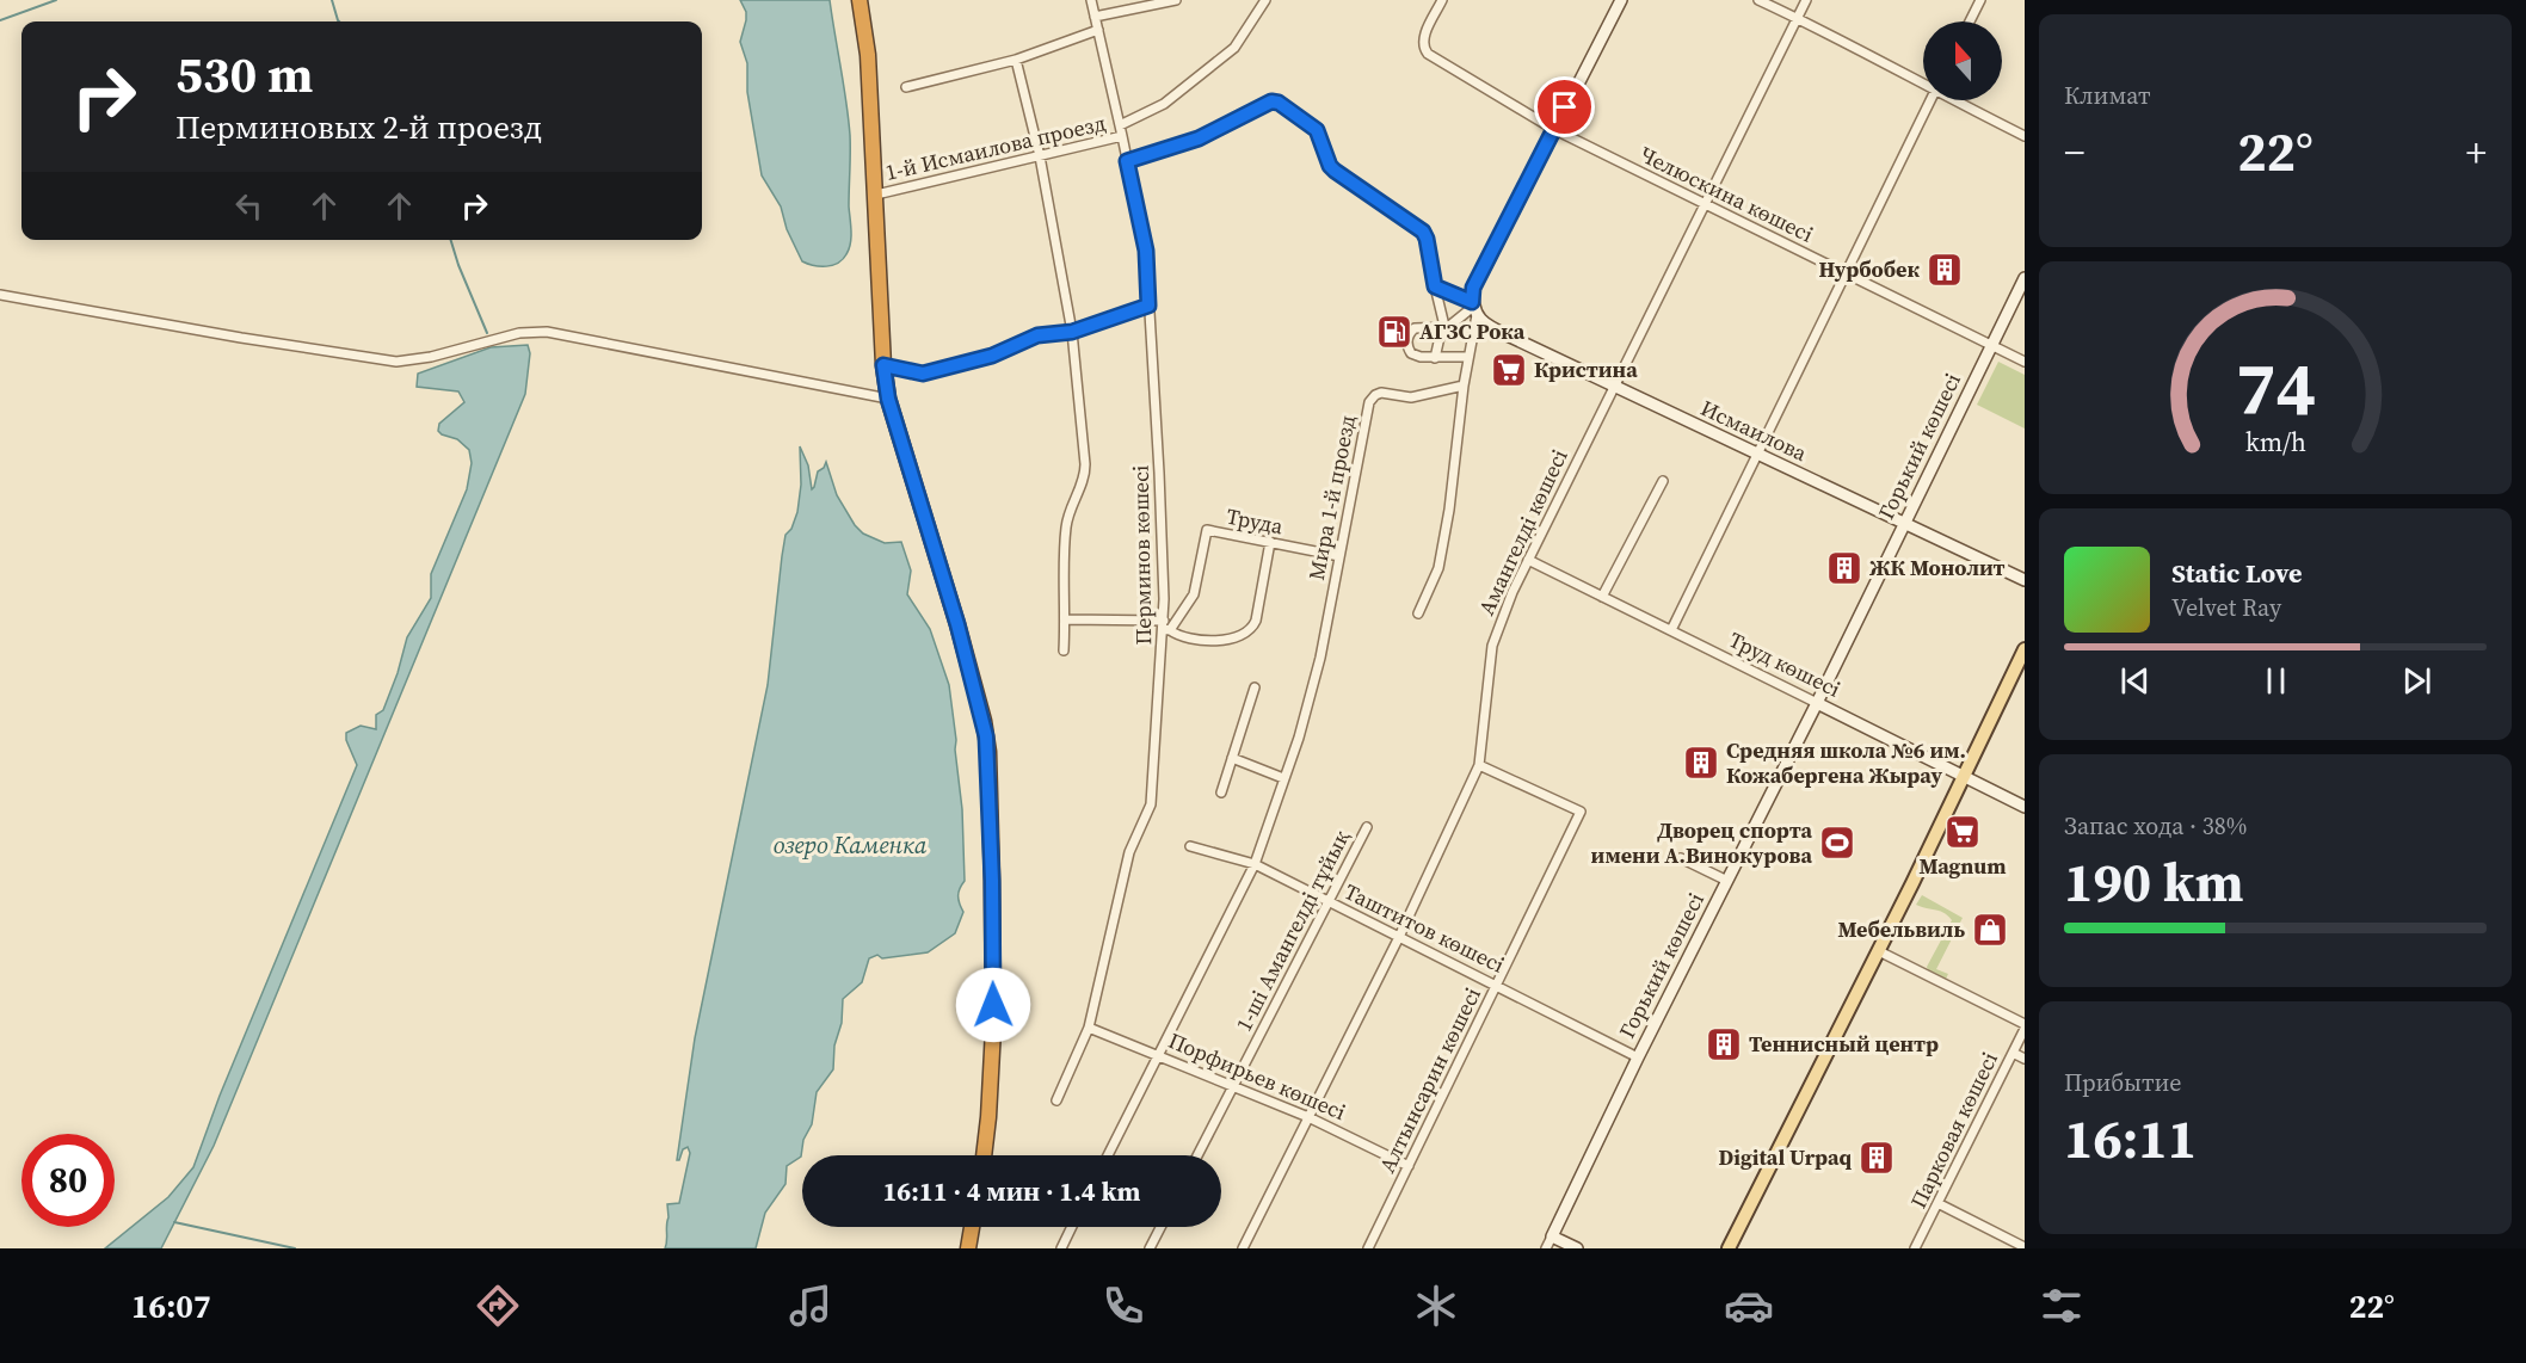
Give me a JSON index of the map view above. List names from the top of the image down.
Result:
{
  "streets": {
    "street": [
      "1-й Исмаилова проезд",
      "Челюскина көшесі",
      "Исмаилова",
      "Горький көшесі",
      "Мира 1-й проезд",
      "Труда",
      "Амангелді көшесі",
      "Перминов көшесі",
      "Труд көшесі",
      "Таштитов көшесі",
      "1-ші Амангелді тұйық",
      "Порфирьев көшесі",
      "Алтынсарин көшесі",
      "Парковая көшесі"
    ]
  },
  "crossings": [
    ["1-й Исмаилова проезд", "Перминов көшесі"],
    ["Челюскина көшесі", "Горький көшесі"],
    ["Челюскина көшесі", "Амангелді көшесі"],
    ["Исмаилова", "Горький көшесі"],
    ["Исмаилова", "Амангелді көшесі"],
    ["Горький көшесі", "Труд көшесі"],
    ["Горький көшесі", "Таштитов көшесі"],
    ["Мира 1-й проезд", "Труда"],
    ["Труда", "Перминов көшесі"],
    ["Амангелді көшесі", "Труд көшесі"],
    ["Амангелді көшесі", "Таштитов көшесі"],
    ["Амангелді көшесі", "Порфирьев көшесі"],
    ["Амангелді көшесі", "Алтынсарин көшесі"],
    ["Перминов көшесі", "Порфирьев көшесі"],
    ["Таштитов көшесі", "1-ші Амангелді тұйық"],
    ["Таштитов көшесі", "Алтынсарин көшесі"],
    ["1-ші Амангелді тұйық", "Порфирьев көшесі"],
    ["Порфирьев көшесі", "Алтынсарин көшесі"]
  ],
  "water": ["озеро Каменка"],
  "places": {
    "building": [
      "Нурбобек",
      "ЖК Монолит",
      "Средняя школа №6 им. Кожабергена Жырау",
      "Теннисный центр",
      "Digital Urpaq"
    ],
    "fuel station": ["АГЗС Рока"],
    "supermarket": ["Кристина", "Magnum"],
    "sports": ["Дворец спорта имени А.Винокурова"],
    "shop": ["Мебельвиль"]
  },
  "north": "top",
  "page": {
    "tile": [
      "Климат",
      ["Запас хода · 38%", "190 km"],
      ["Прибытие", "16:11"]
    ],
    "turn": ["530 m", "Перминовых 2-й проезд"],
    "heat": ["−", "22°", "+"],
    "song": ["Static Love", "Velvet Ray"],
    "limit": "80",
    "trip": "16:11 · 4 мин · 1.4 km",
    "tabs": ["16:07", "22°"],
    "gauge": ["74", "km/h"]
  }
}
